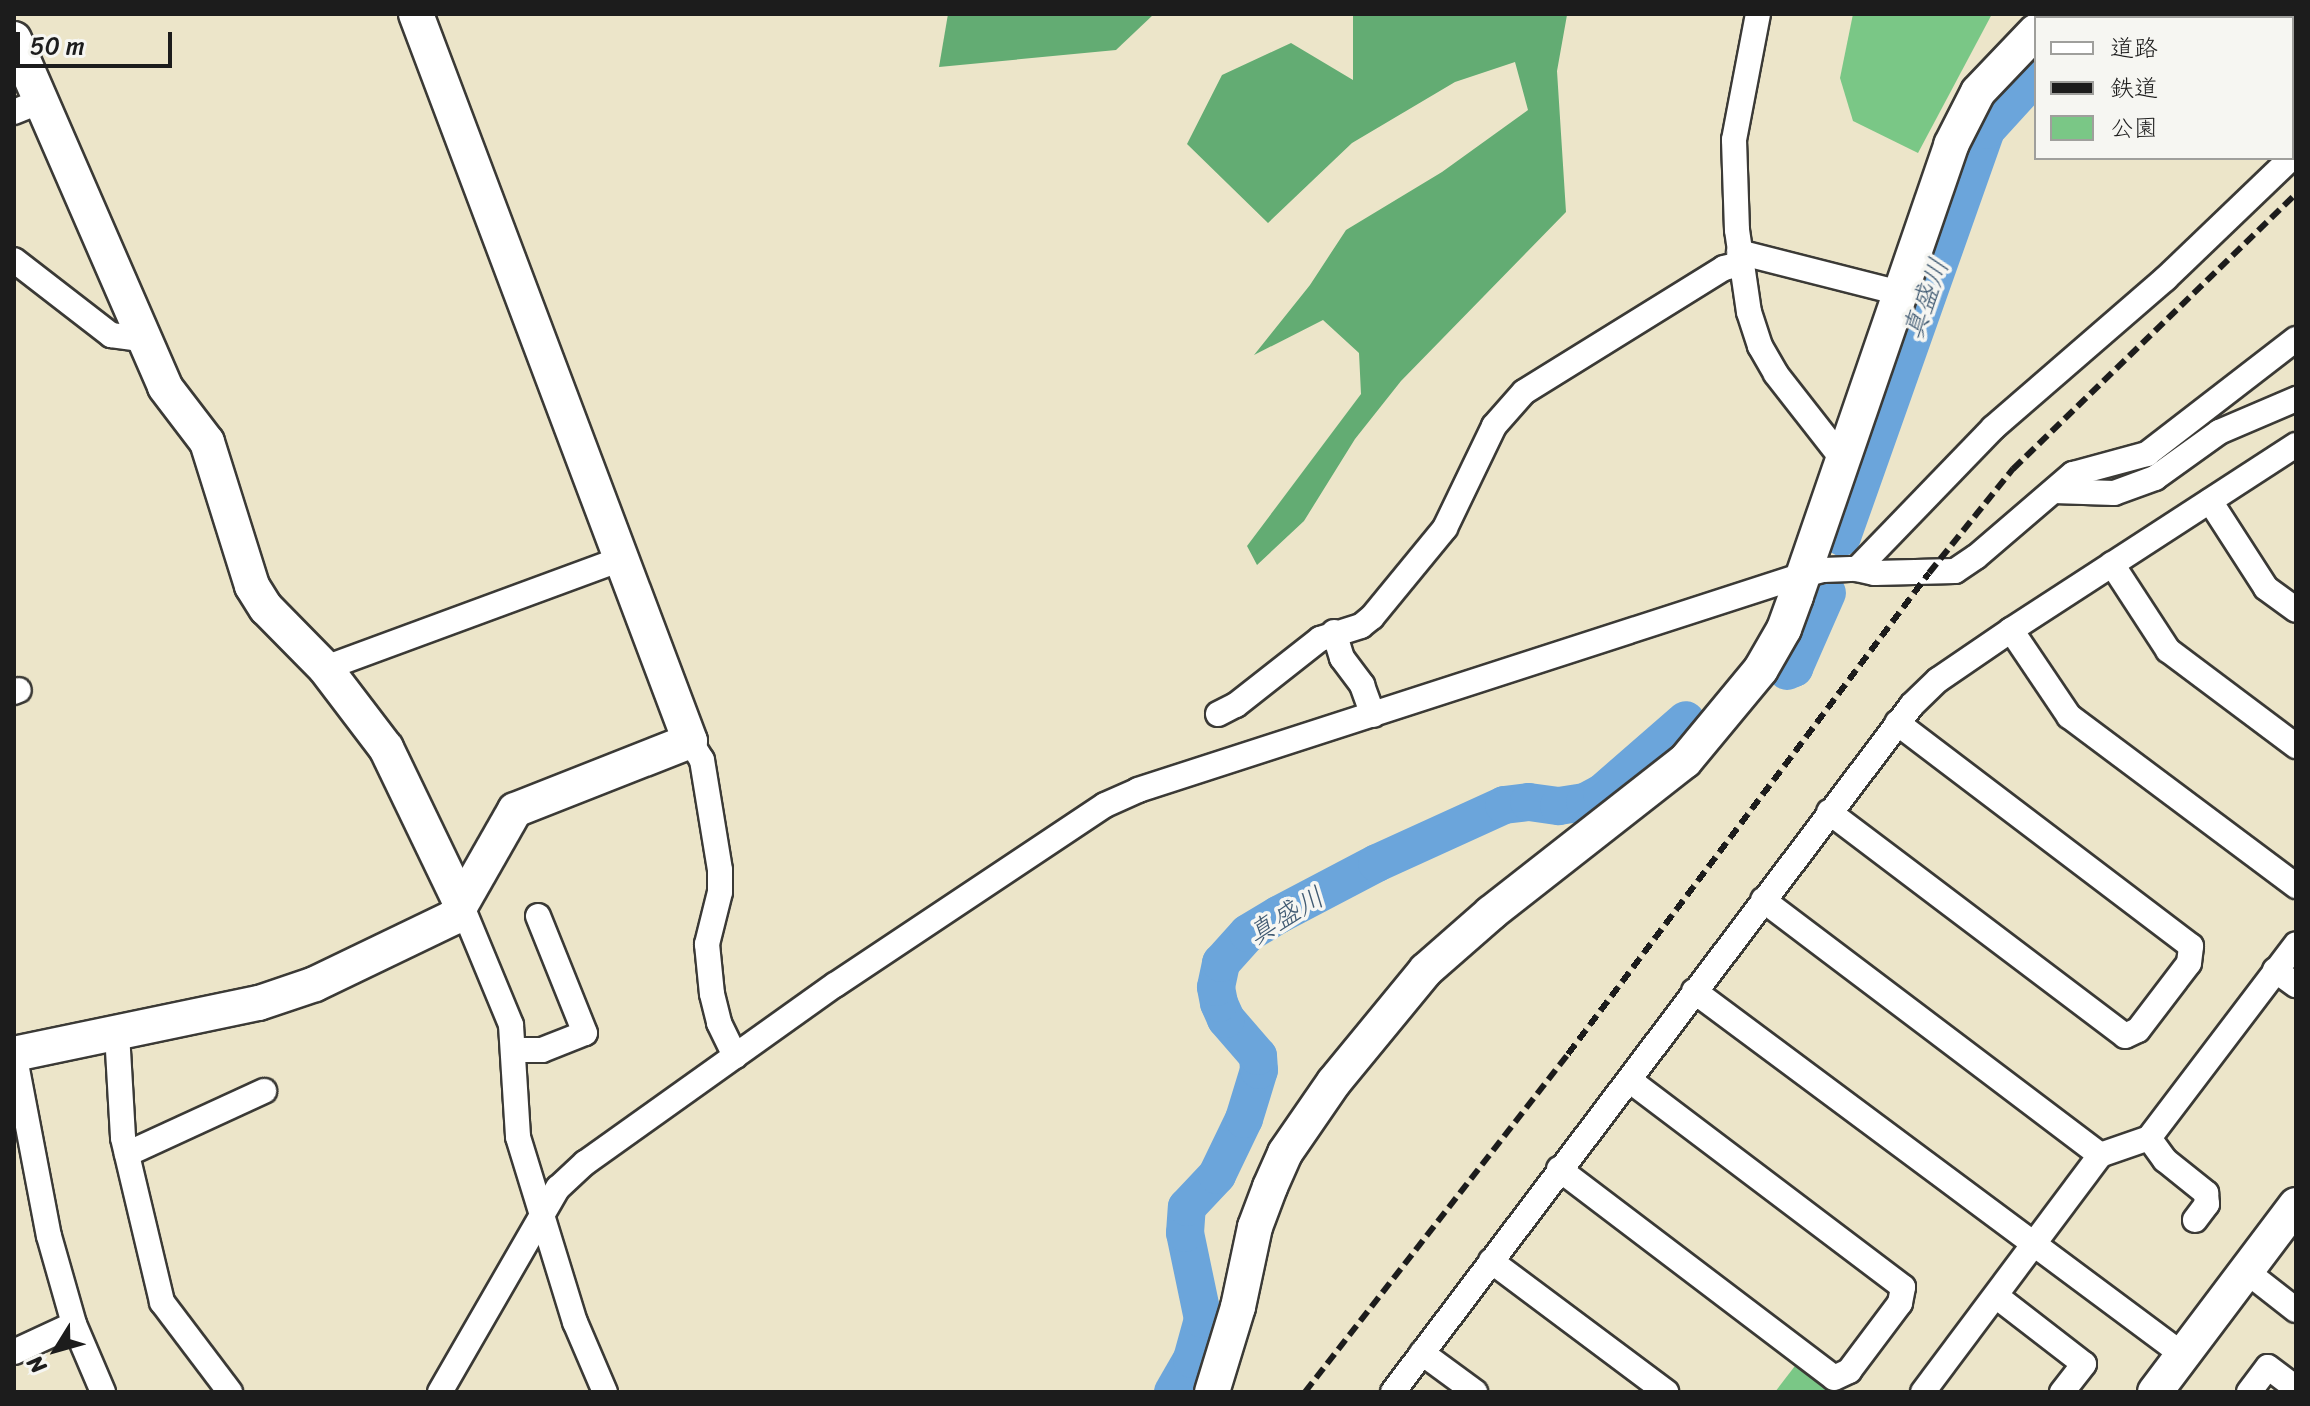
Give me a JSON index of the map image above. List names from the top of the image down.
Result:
{
  "water": ["真盛川"],
  "legend": ["道路", "鉄道", "公園"],
  "scale_bar": "50 m",
  "north": "bottom left"
}
